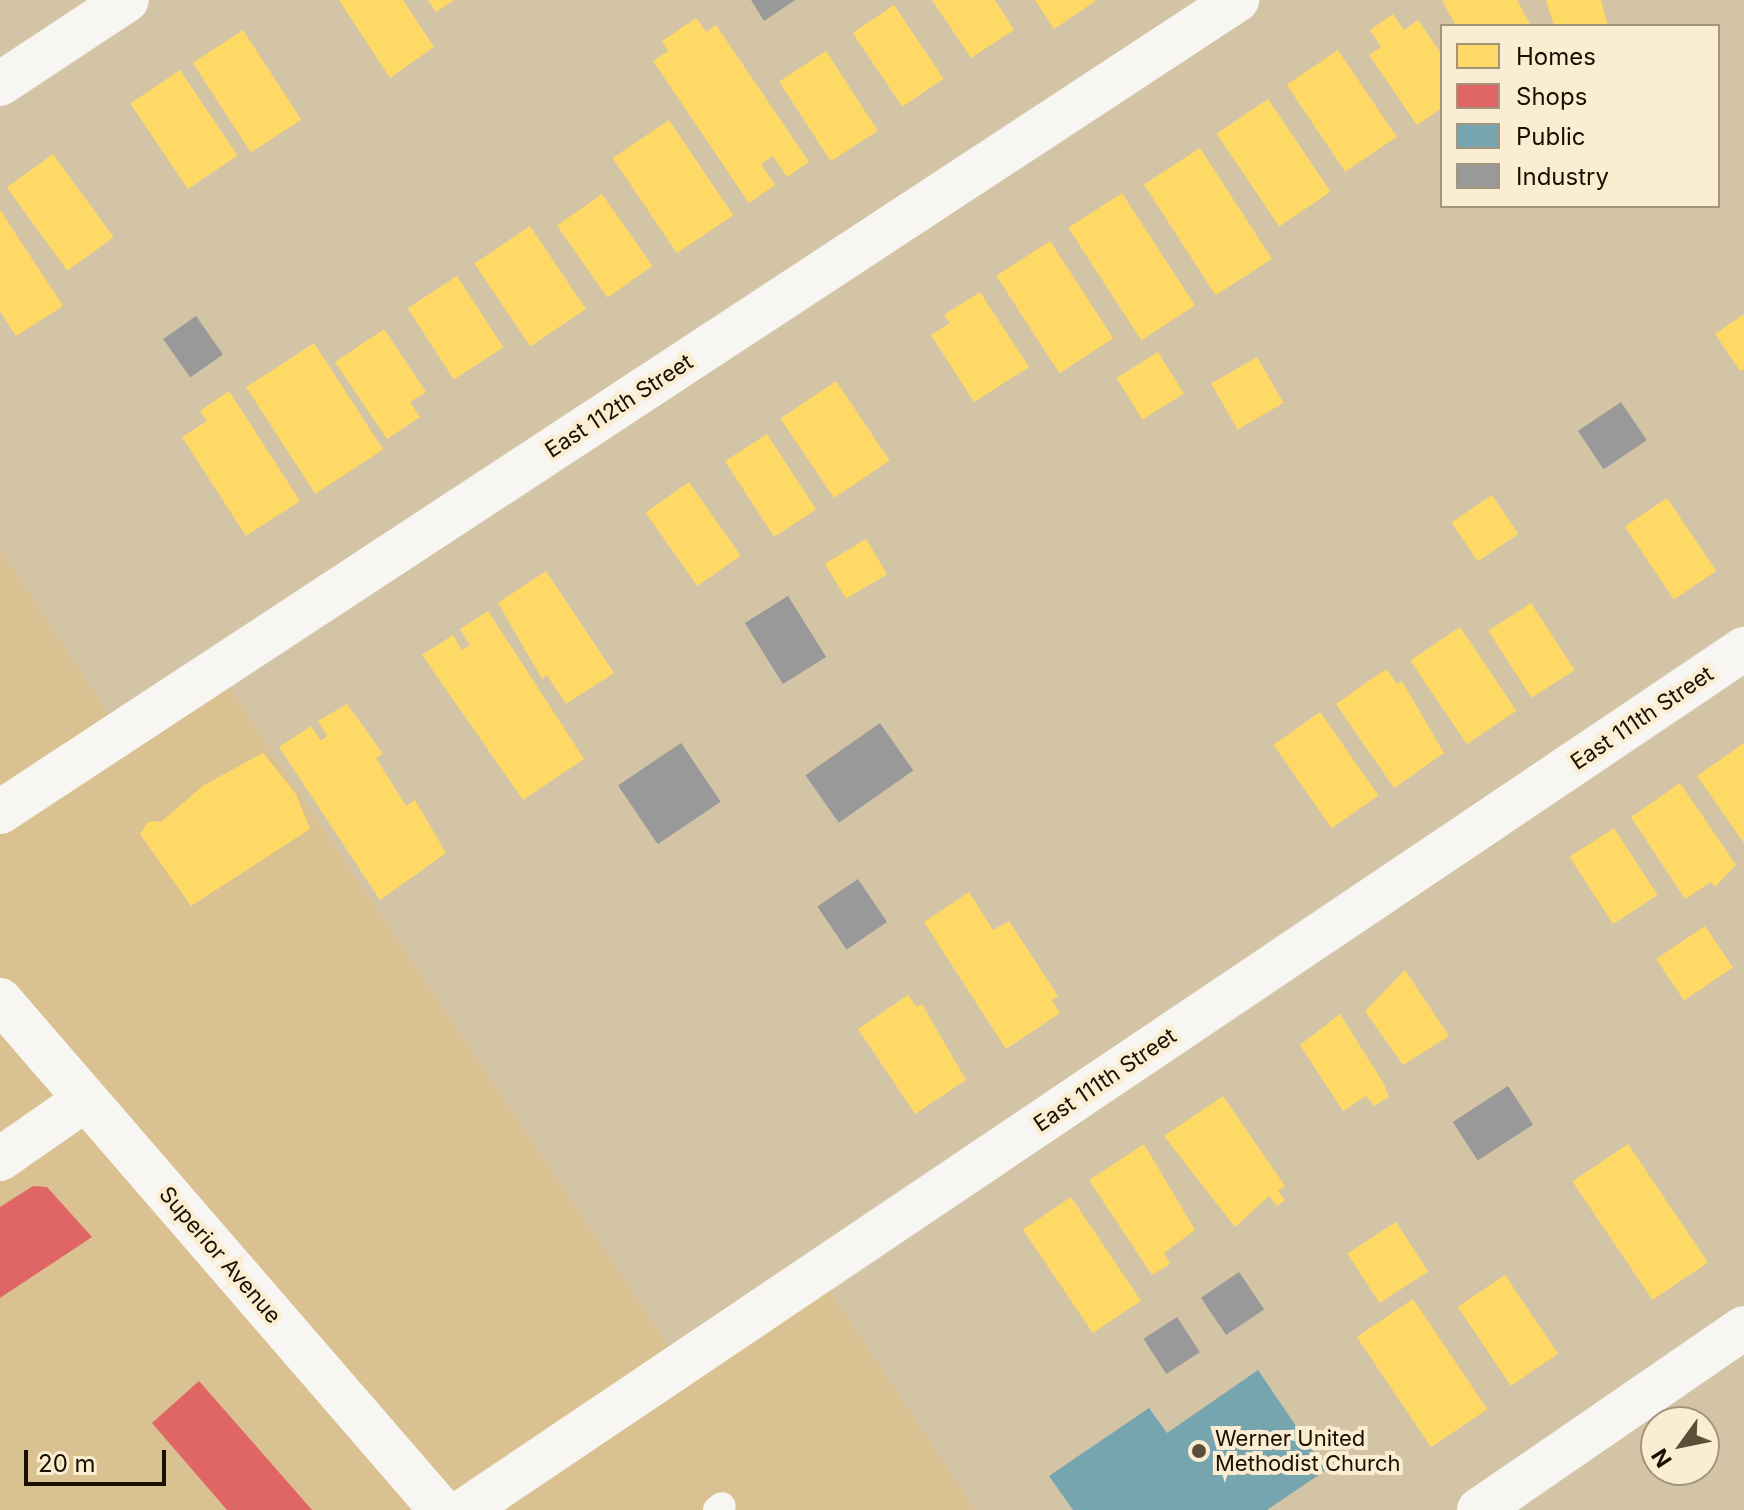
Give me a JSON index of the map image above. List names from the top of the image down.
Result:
{
  "streets": {
    "street": ["East 112th Street", "East 111th Street", "Superior Avenue"]
  },
  "places": ["Werner United Methodist Church"],
  "legend": [
    "Homes",
    "Shops",
    "Public",
    "Industry"
  ],
  "scale_bar": "20 m",
  "north": "bottom left"
}
